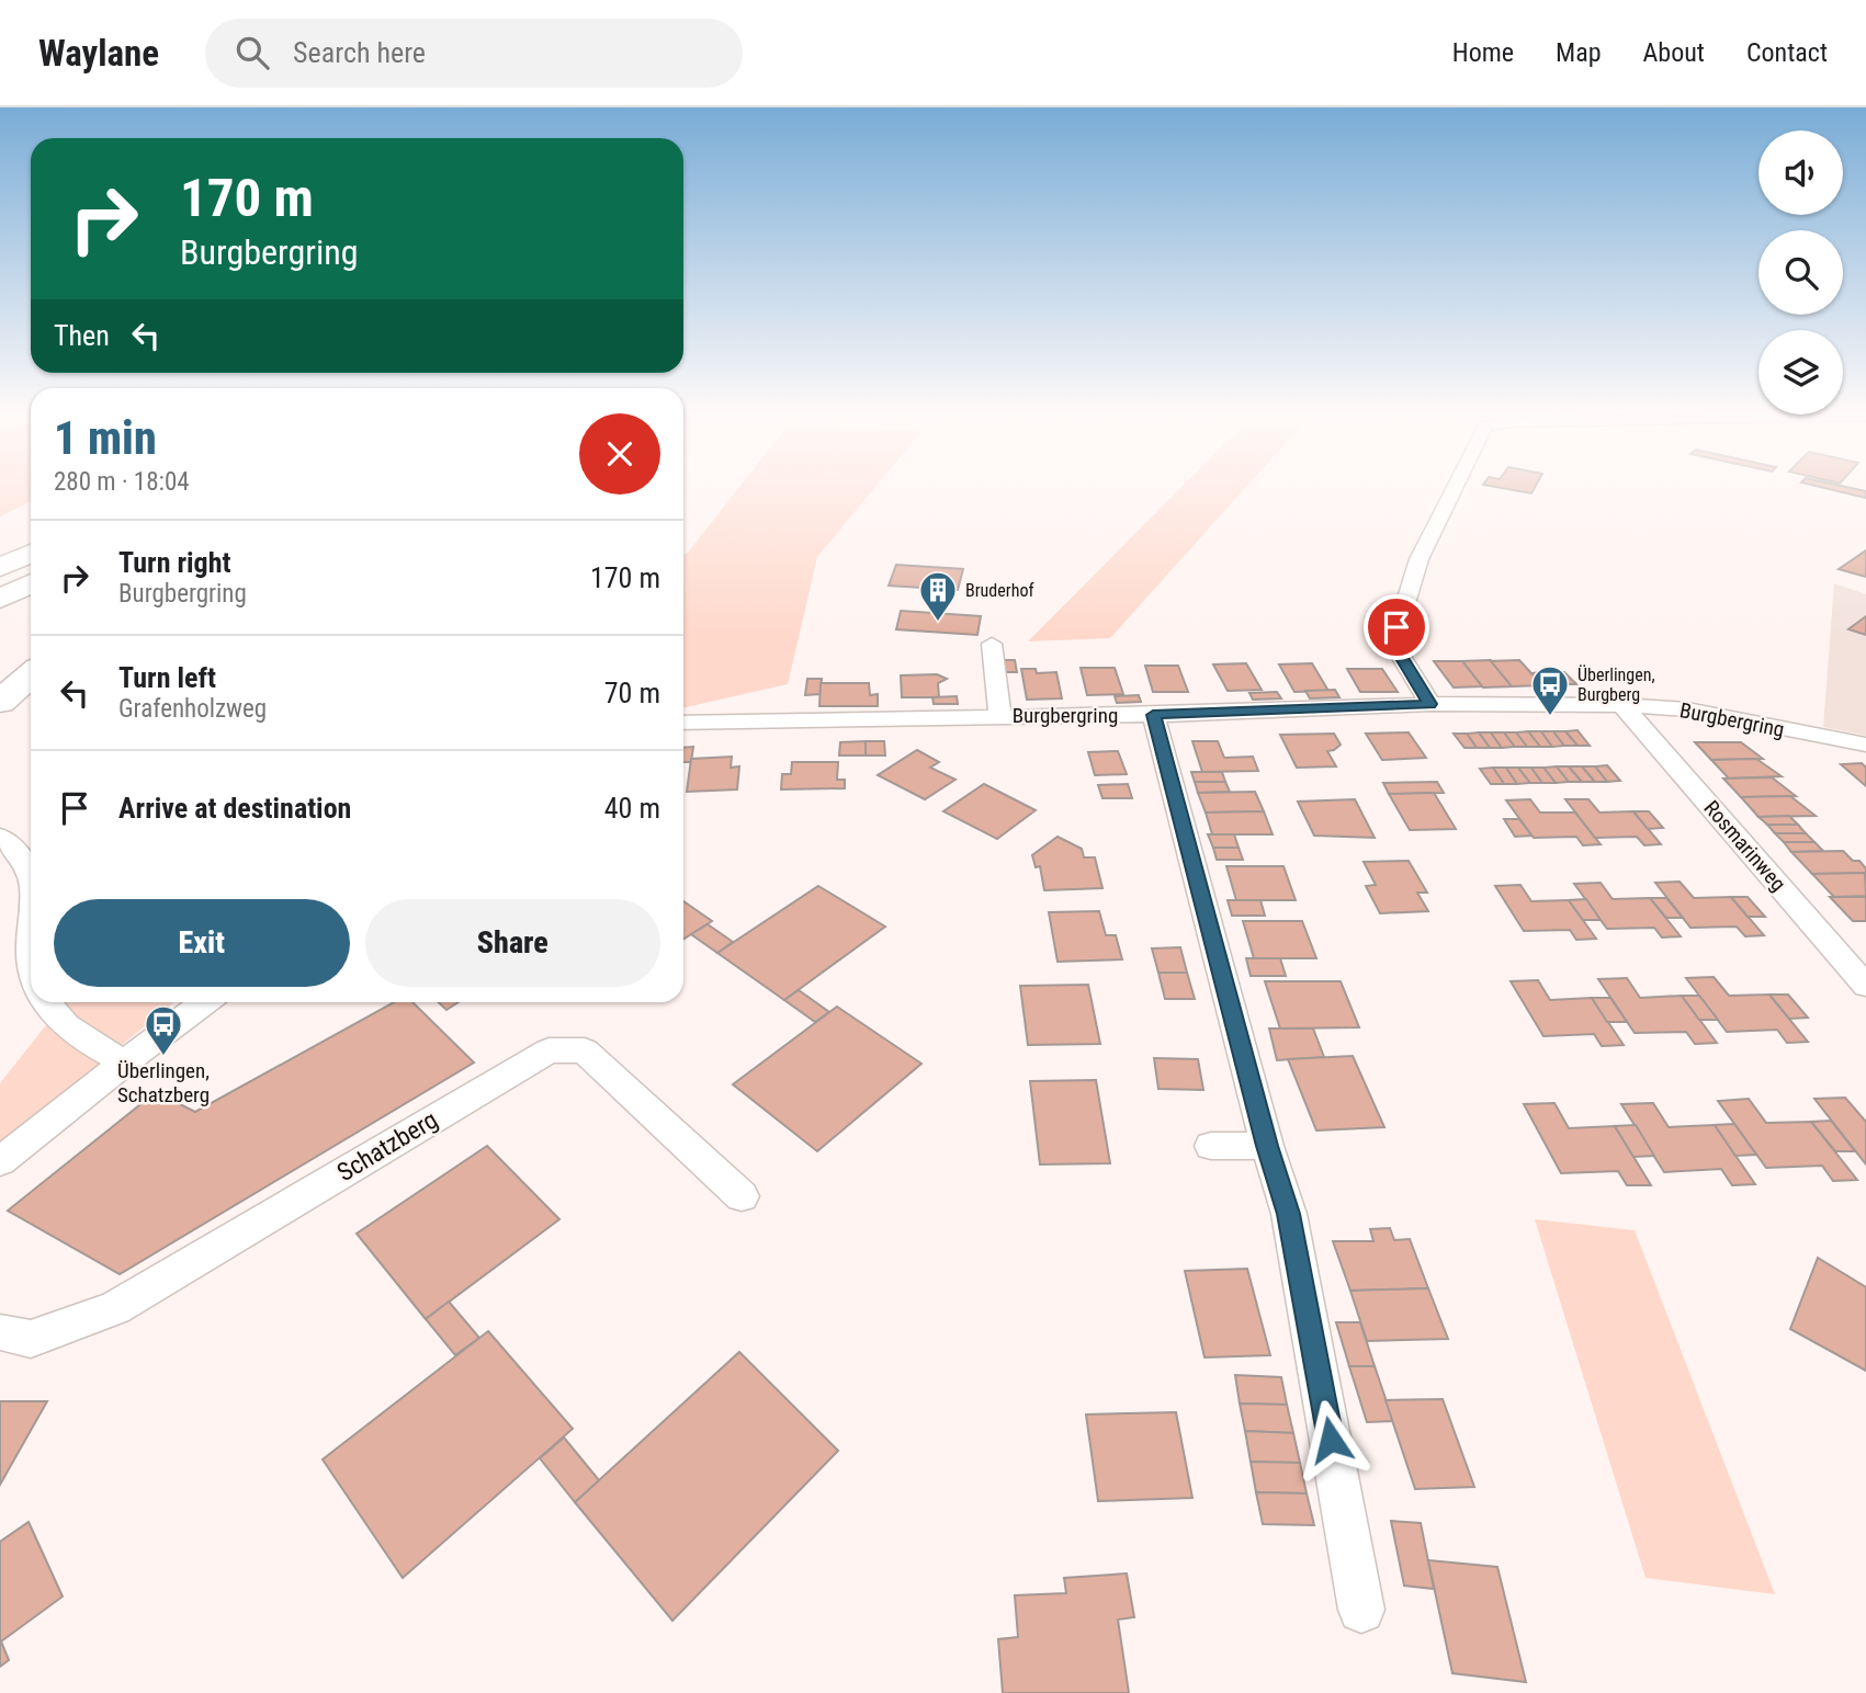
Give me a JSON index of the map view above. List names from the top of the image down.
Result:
{
  "streets": {
    "street": ["Burgbergring", "Rosmarinweg", "Schatzberg"]
  },
  "crossings": [
    ["Burgbergring", "Rosmarinweg"]
  ],
  "places": {
    "building": ["Bruderhof"],
    "bus stop": ["Überlingen, Burgberg", "Überlingen, Schatzberg"]
  },
  "page": {
    "header": "Waylane",
    "search": "Search here",
    "nav": [
      "Home",
      "Map",
      "About",
      "Contact"
    ],
    "turn": ["170 m", "Burgbergring"],
    "then": "Then",
    "heading": ["1 min", "280 m · 18:04"],
    "list": [
      {
        "name": "Turn right",
        "note": "Burgbergring",
        "value": "170 m"
      },
      {
        "name": "Turn left",
        "note": "Grafenholzweg",
        "value": "70 m"
      },
      {
        "name": "Arrive at destination",
        "value": "40 m"
      }
    ],
    "buttons": ["Exit", "Share"]
  }
}
